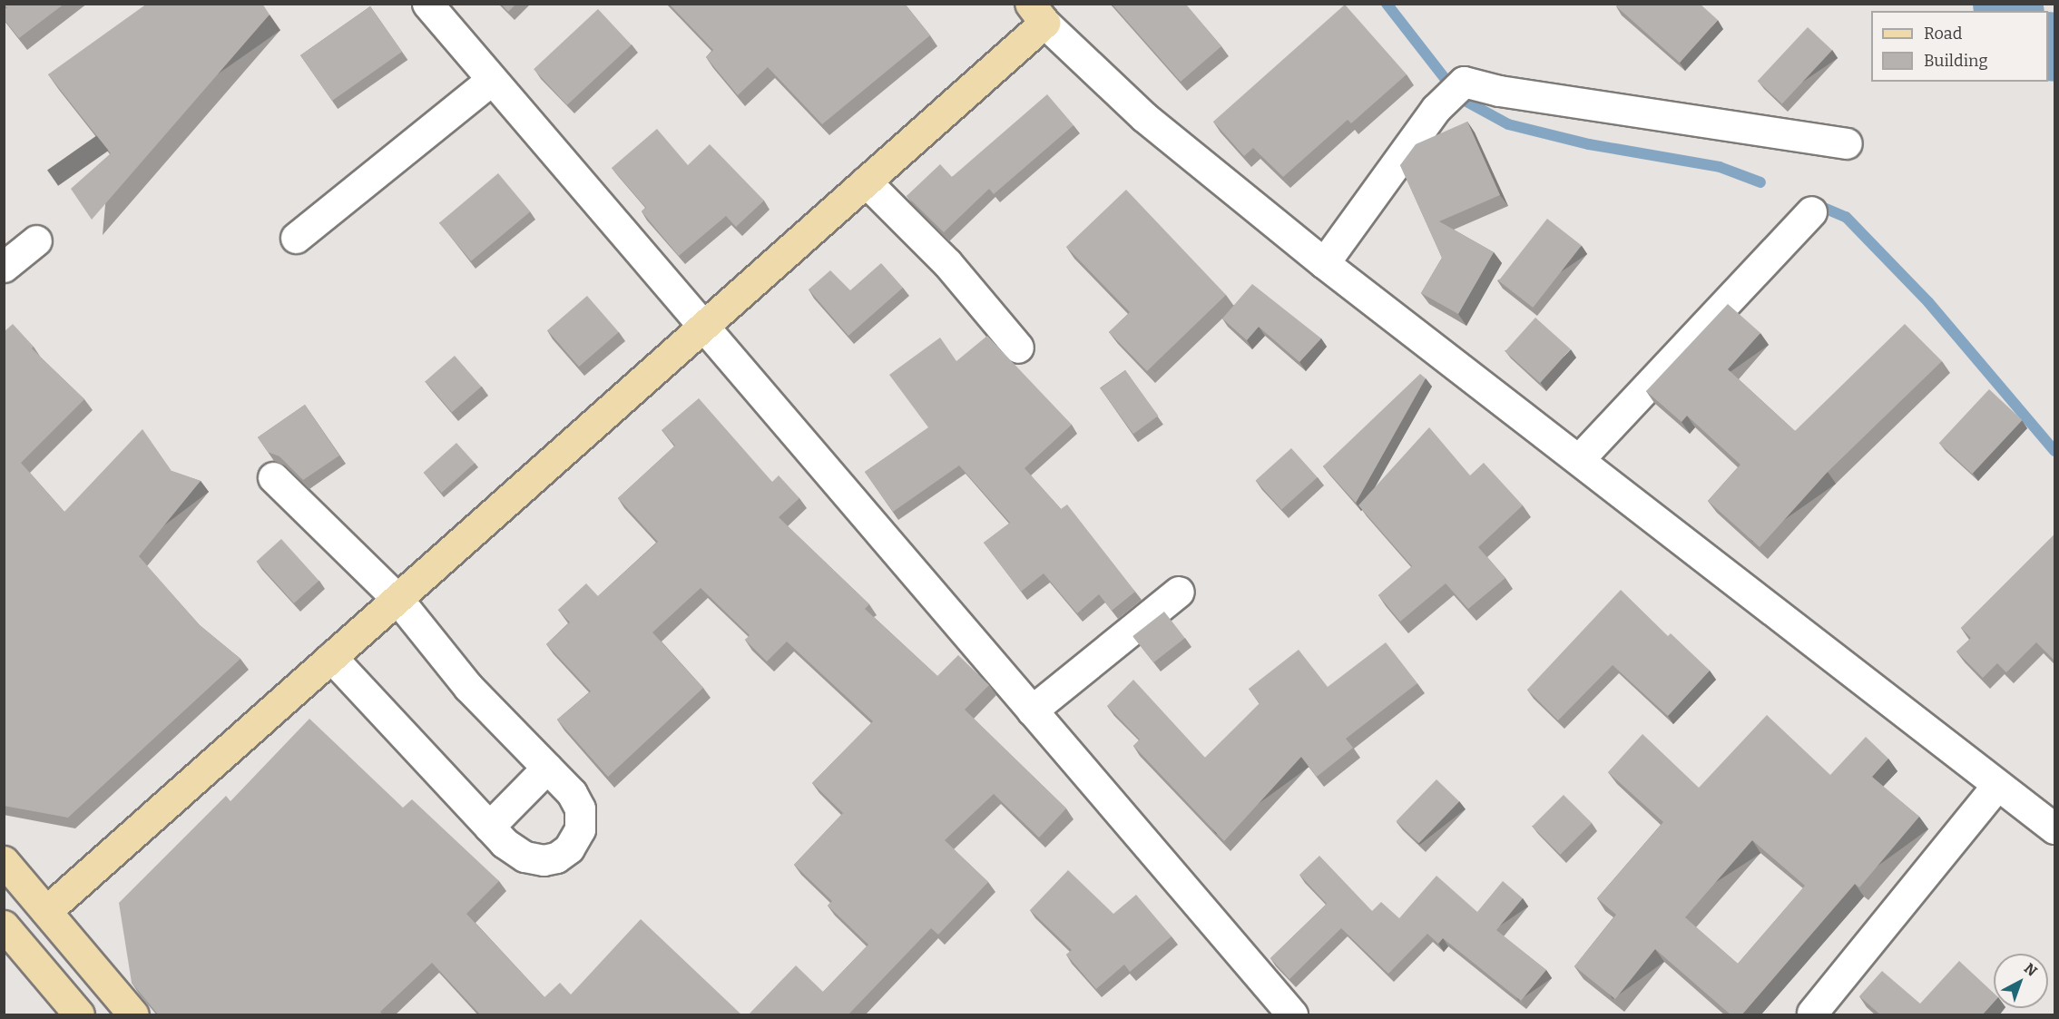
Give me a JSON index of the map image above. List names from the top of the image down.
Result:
{
  "legend": ["Road", "Building"],
  "north": "top right"
}
